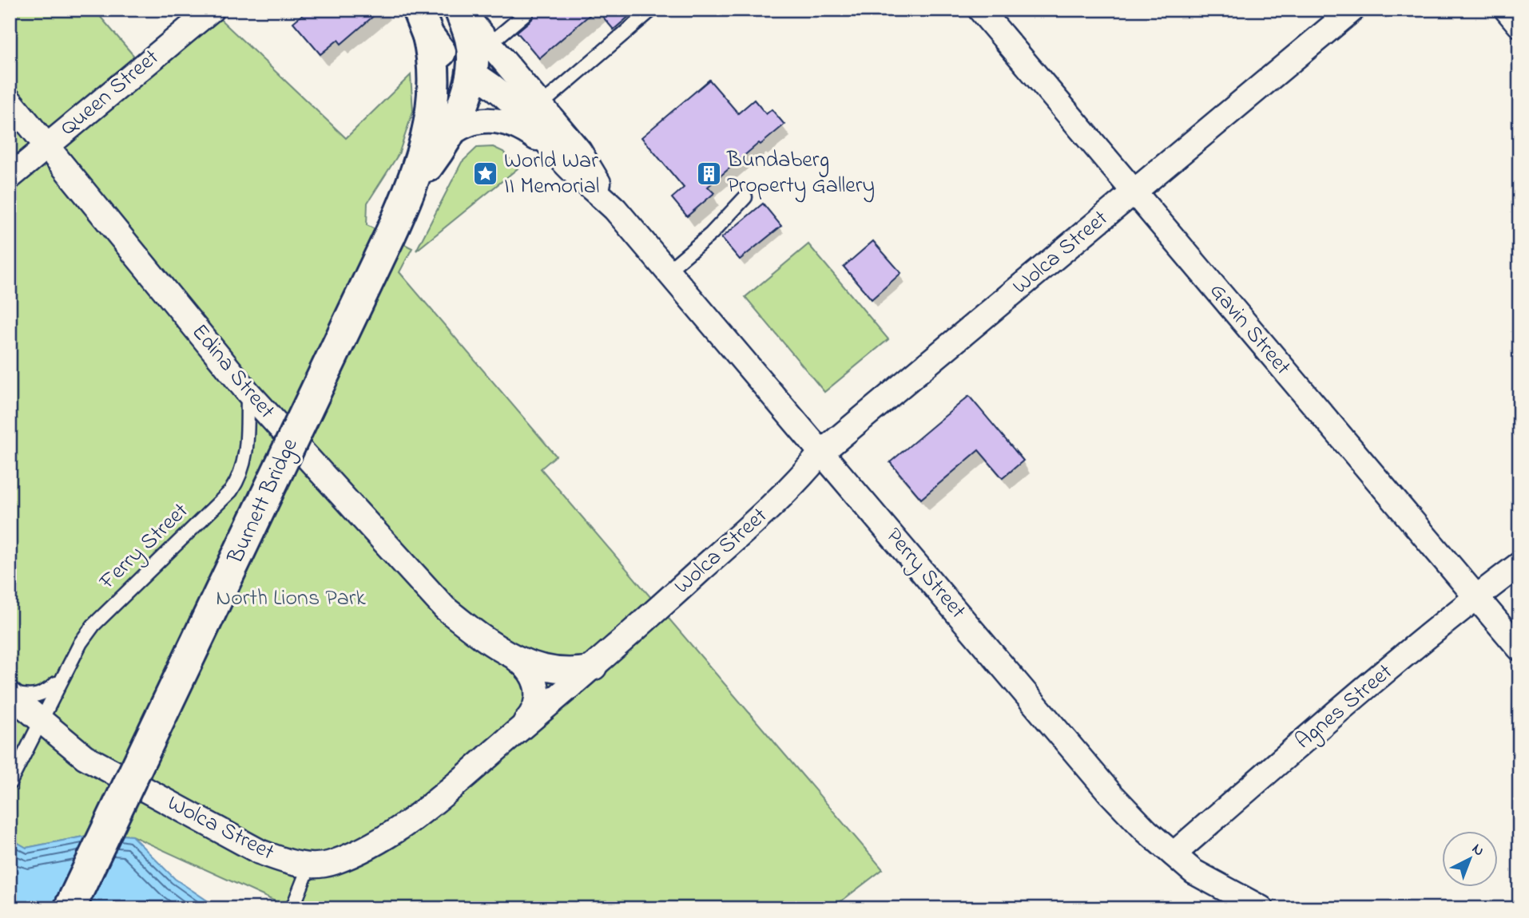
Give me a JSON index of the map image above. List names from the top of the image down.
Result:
{
  "streets": {
    "main road": ["Burnett Bridge", "Perry Street"],
    "street": [
      "Queen Street",
      "Wolca Street",
      "Gavin Street",
      "Edina Street",
      "Agnes Street"
    ],
    "lane": ["Ferry Street"]
  },
  "crossings": [
    ["Queen Street", "Edina Street"],
    ["Wolca Street", "Gavin Street"],
    ["Wolca Street", "Edina Street"],
    ["Wolca Street", "Ferry Street"],
    ["Wolca Street", "Perry Street"],
    ["Gavin Street", "Agnes Street"],
    ["Edina Street", "Ferry Street"],
    ["Burnett Bridge", "Perry Street"],
    ["Perry Street", "Agnes Street"]
  ],
  "parks": ["North Lions Park"],
  "places": {
    "building": ["Bundaberg Property Gallery"],
    "place": ["World War II Memorial"]
  },
  "north": "top right"
}
